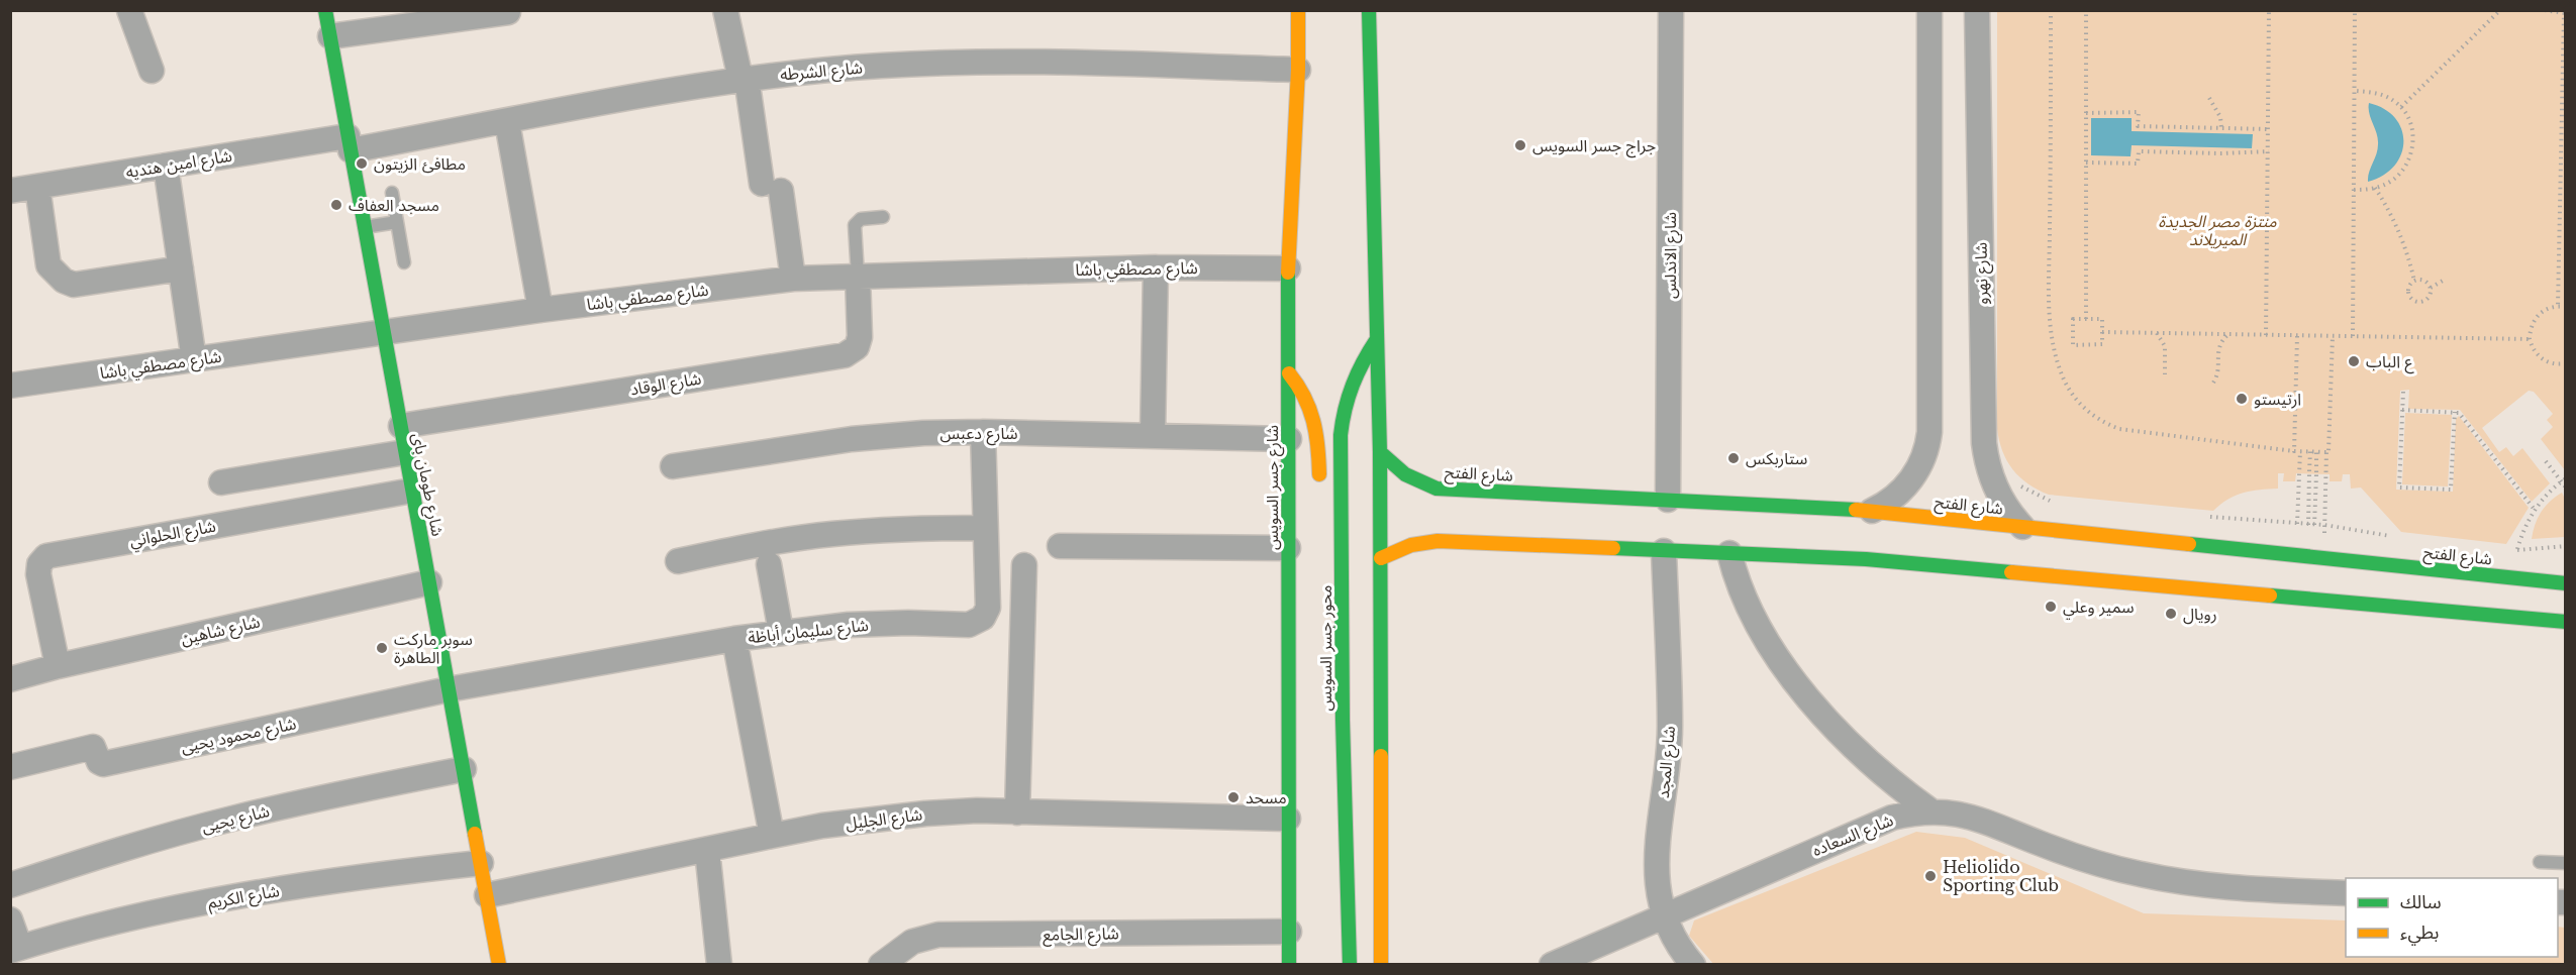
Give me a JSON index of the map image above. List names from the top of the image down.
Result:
{
  "streets": {
    "main road": [
      "شارع الفتح",
      "شارع طومان باى",
      "شارع جسر السويس",
      "محور جسر السويس"
    ],
    "street": [
      "شارع الشرطه",
      "شارع امين هنديه",
      "شارع الاندلس",
      "شارع مصطفي باشا",
      "شارع نهرو",
      "شارع الوقاد",
      "شارع دعبس",
      "شارع الحلواني",
      "شارع شاهين",
      "شارع سليمان أباظة",
      "شارع محمود يحيى",
      "شارع المجد",
      "شارع يحيى",
      "شارع الجليل",
      "شارع السعاده",
      "شارع الكريم",
      "شارع الجامع"
    ]
  },
  "crossings": [
    ["شارع الشرطه", "شارع امين هنديه"],
    ["شارع الشرطه", "شارع طومان باى"],
    ["شارع الشرطه", "شارع جسر السويس"],
    ["شارع امين هنديه", "شارع طومان باى"],
    ["شارع الاندلس", "شارع الفتح"],
    ["شارع مصطفي باشا", "شارع الوقاد"],
    ["شارع مصطفي باشا", "شارع طومان باى"],
    ["شارع مصطفي باشا", "شارع جسر السويس"],
    ["شارع نهرو", "شارع الفتح"],
    ["شارع الوقاد", "شارع طومان باى"],
    ["شارع دعبس", "شارع جسر السويس"],
    ["شارع دعبس", "شارع سليمان أباظة"],
    ["شارع طومان باى", "شارع الحلواني"],
    ["شارع طومان باى", "شارع شاهين"],
    ["شارع طومان باى", "شارع سليمان أباظة"],
    ["شارع طومان باى", "شارع محمود يحيى"],
    ["شارع طومان باى", "شارع يحيى"],
    ["شارع طومان باى", "شارع الجليل"],
    ["شارع طومان باى", "شارع الكريم"],
    ["شارع جسر السويس", "شارع الجليل"],
    ["شارع جسر السويس", "شارع الجامع"],
    ["شارع الحلواني", "شارع شاهين"],
    ["شارع سليمان أباظة", "شارع محمود يحيى"],
    ["شارع المجد", "شارع السعاده"]
  ],
  "parks": ["منتزة مصر الجديدة الميريلاند"],
  "places": [
    "جراج جسر السويس",
    "مطافئ الزيتون",
    "مسجد العفاف",
    "ع الباب",
    "ارتيستو",
    "ستاربكس",
    "سمير وعلي",
    "رويال",
    "سوبر ماركت الطاهرة",
    "مسحد",
    "Heliolido Sporting Club"
  ],
  "legend": ["سالك", "بطيء"]
}
